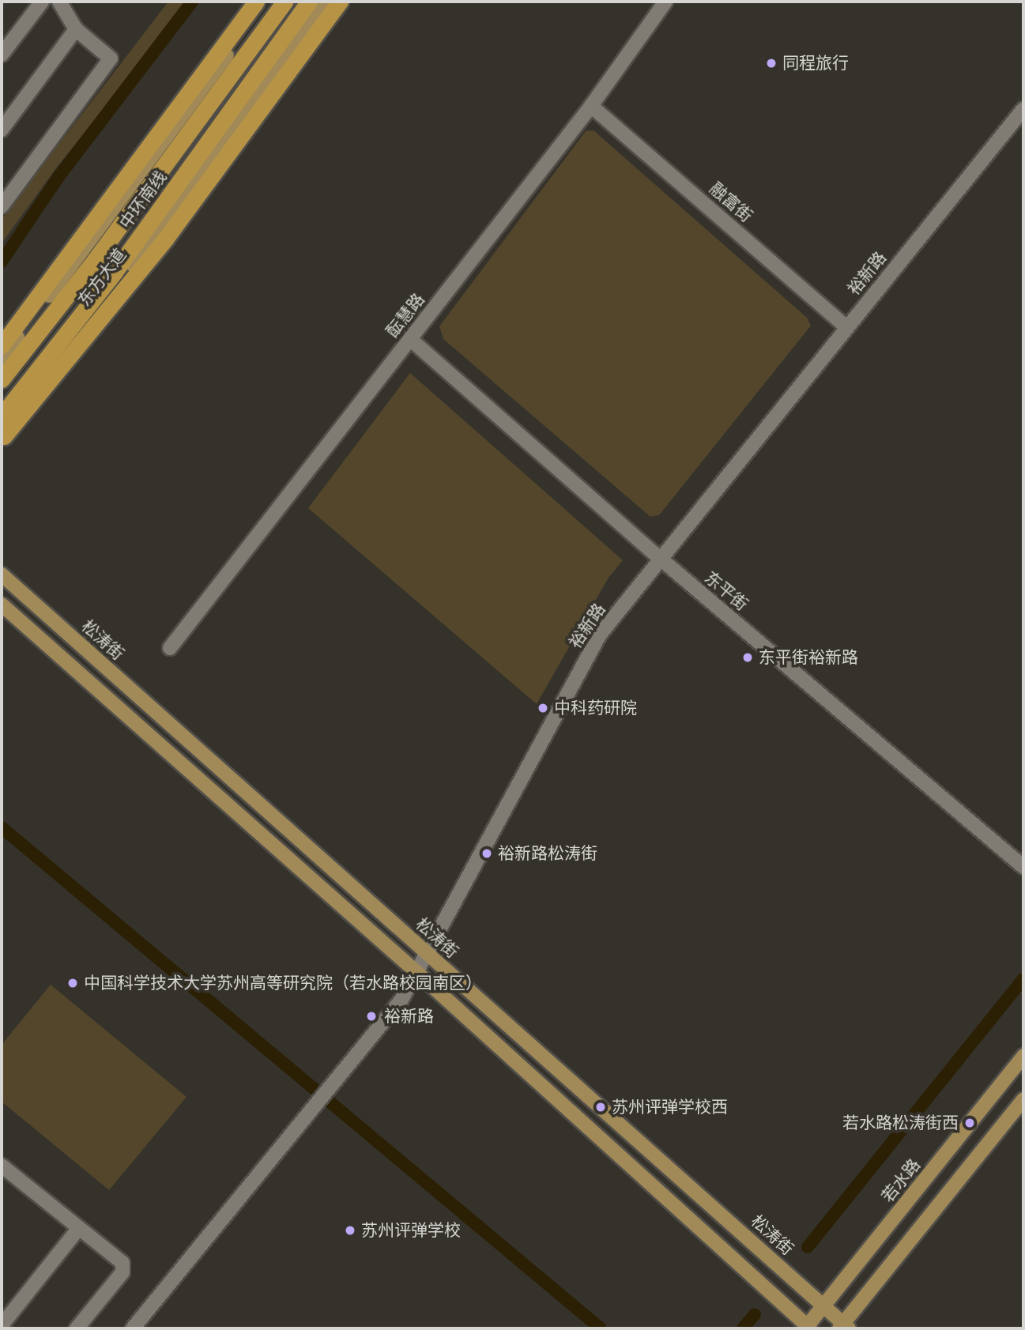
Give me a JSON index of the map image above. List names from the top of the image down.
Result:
{
  "streets": {
    "highway": ["中环南线"],
    "main road": ["东方大道", "松涛街", "若水路"],
    "street": [
      "融富街",
      "裕新路",
      "酝慧路",
      "东平街"
    ]
  },
  "crossings": [
    ["融富街", "裕新路"],
    ["融富街", "酝慧路"],
    ["裕新路", "东平街"],
    ["裕新路", "松涛街"],
    ["酝慧路", "东平街"],
    ["松涛街", "若水路"]
  ],
  "places": [
    "同程旅行",
    "东平街裕新路",
    "中科药研院",
    "裕新路松涛街",
    "中国科学技术大学苏州高等研究院（若水路校园南区）",
    "裕新路",
    "苏州评弹学校西",
    "若水路松涛街西",
    "苏州评弹学校"
  ]
}
